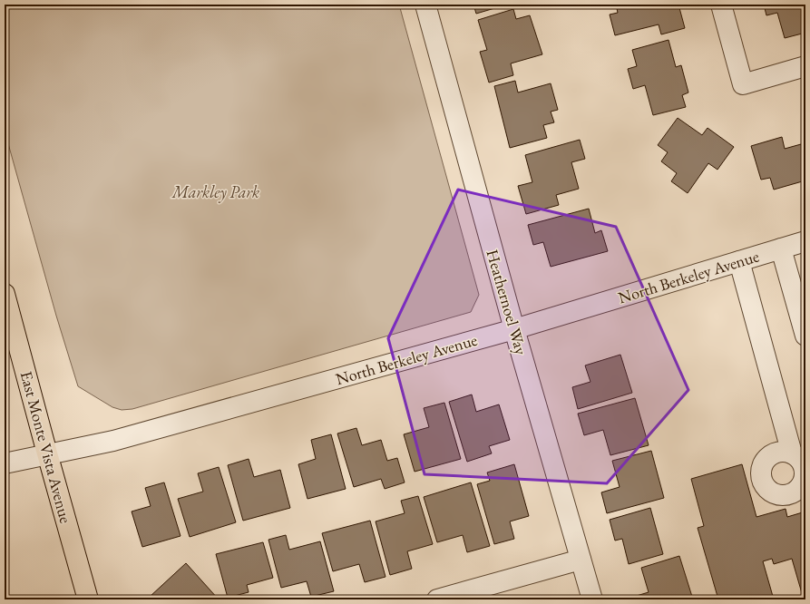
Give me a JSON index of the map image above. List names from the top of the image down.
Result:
{
  "streets": {
    "main road": ["East Monte Vista Avenue"],
    "street": ["North Berkeley Avenue", "Heathernoel Way"]
  },
  "crossings": [
    ["North Berkeley Avenue", "Heathernoel Way"],
    ["North Berkeley Avenue", "East Monte Vista Avenue"]
  ],
  "parks": ["Markley Park"]
}
